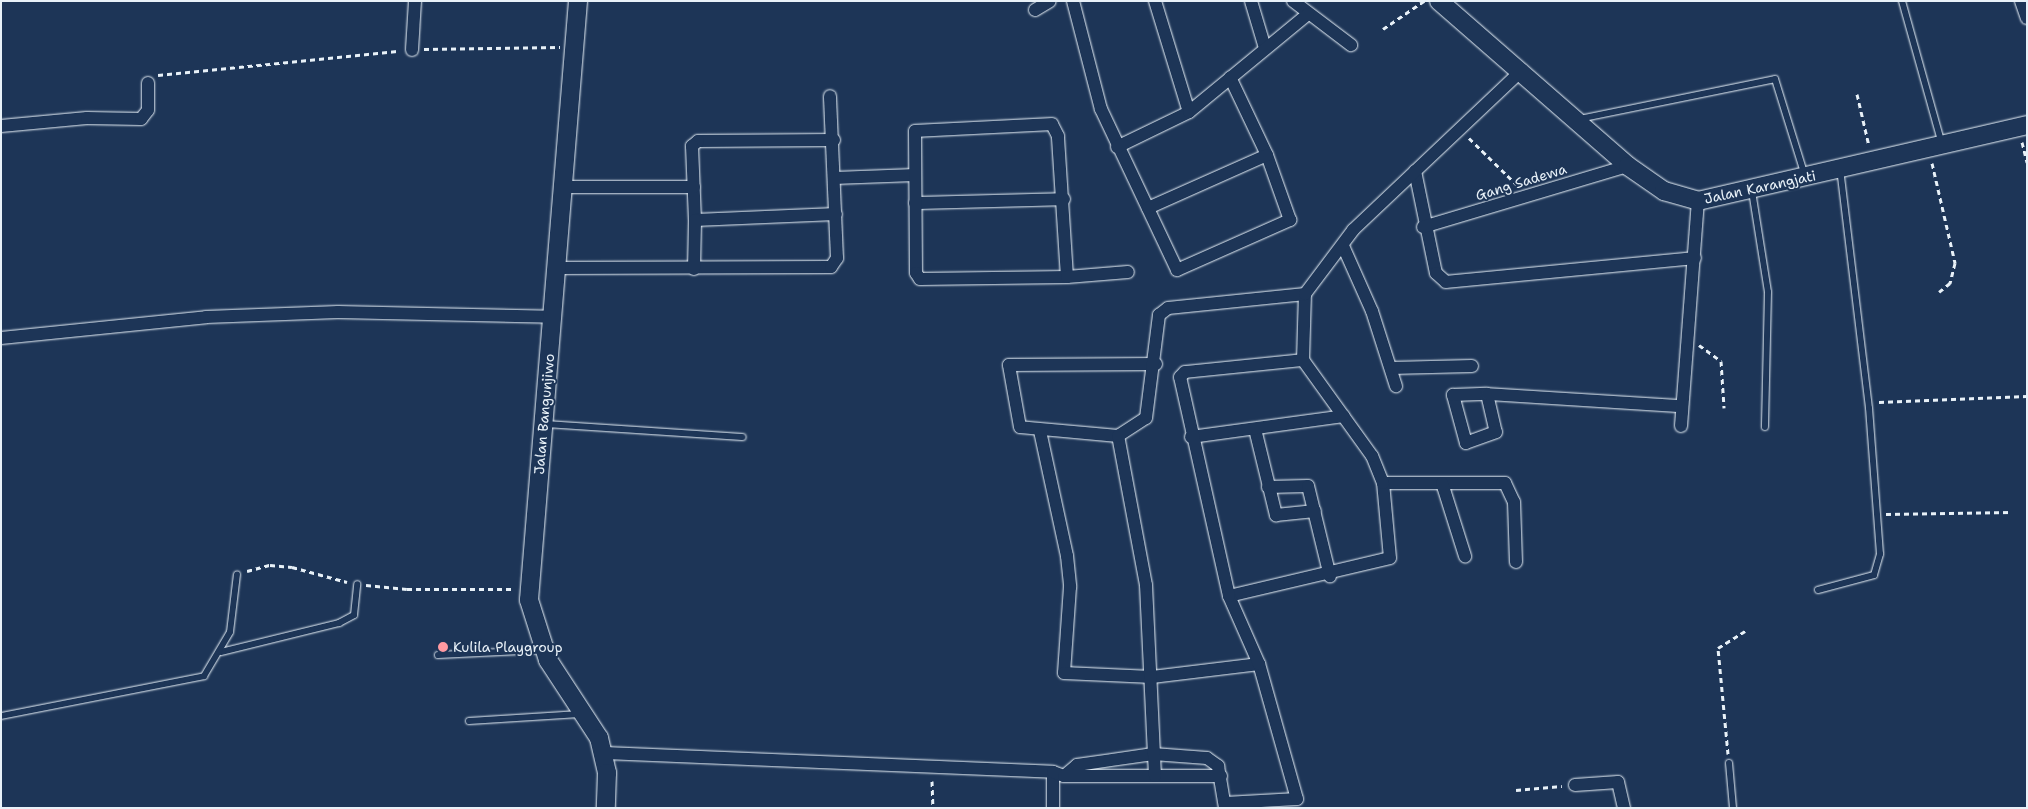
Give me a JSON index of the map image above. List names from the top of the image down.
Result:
{
  "streets": {
    "main road": ["Jalan Karangjati", "Jalan Bangunjiwo"],
    "street": ["Gang Sadewa"]
  },
  "crossings": [
    ["Gang Sadewa", "Jalan Karangjati"]
  ],
  "places": ["Kulila Playgroup"]
}
